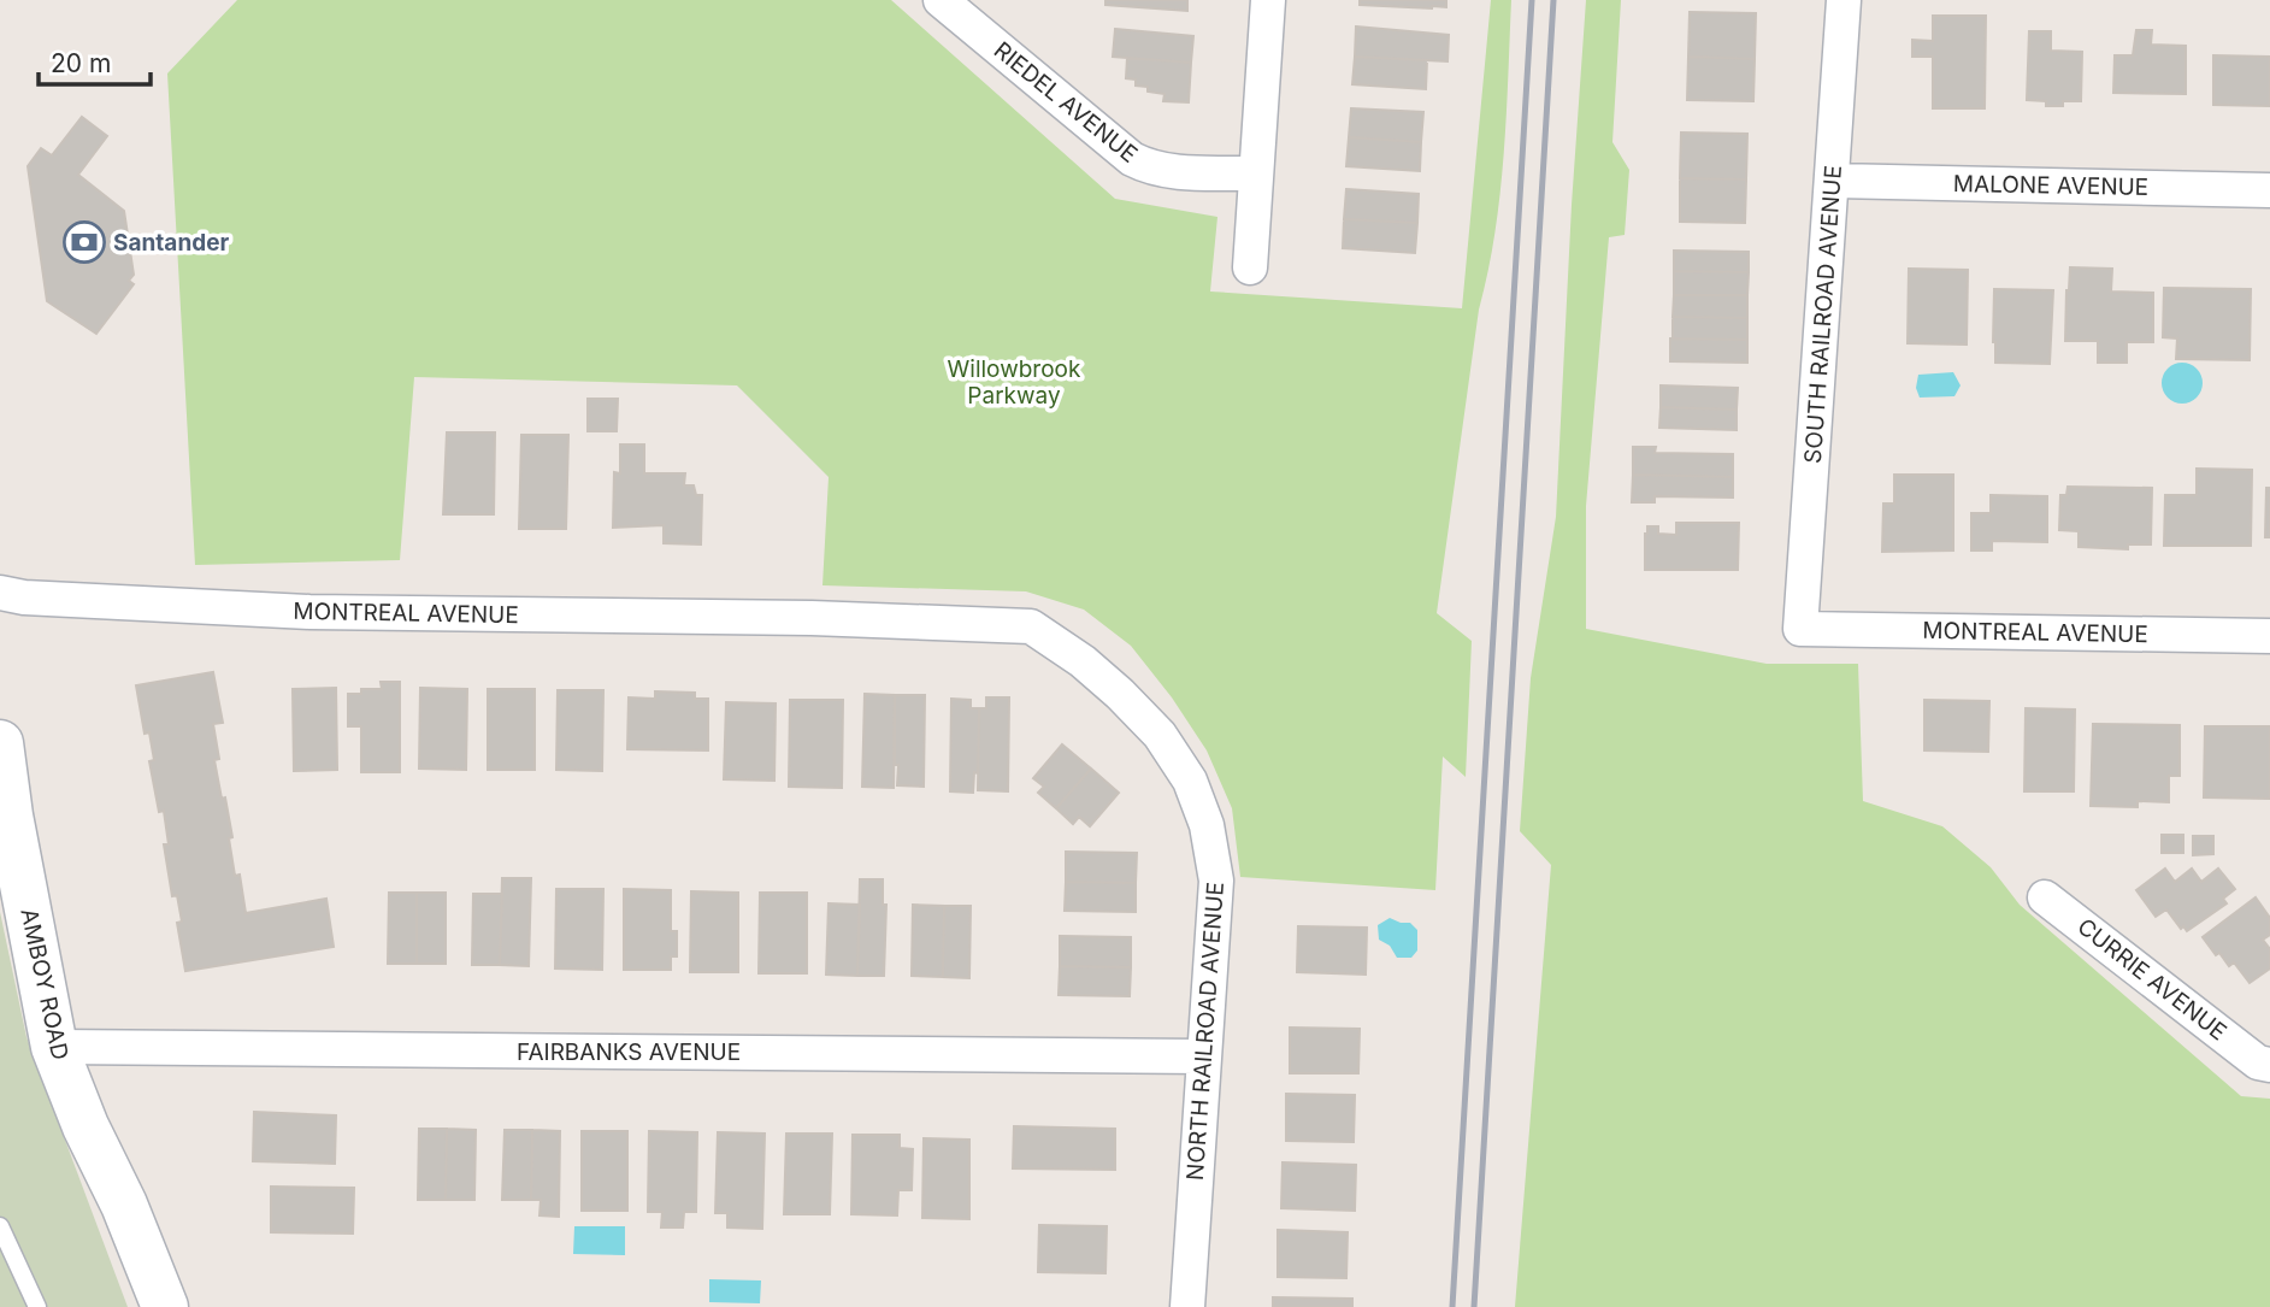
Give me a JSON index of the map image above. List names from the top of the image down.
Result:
{
  "streets": {
    "main road": ["AMBOY ROAD"],
    "street": [
      "RIEDEL AVENUE",
      "MALONE AVENUE",
      "SOUTH RAILROAD AVENUE",
      "MONTREAL AVENUE",
      "CURRIE AVENUE",
      "NORTH RAILROAD AVENUE",
      "FAIRBANKS AVENUE"
    ]
  },
  "crossings": [
    ["MALONE AVENUE", "SOUTH RAILROAD AVENUE"],
    ["SOUTH RAILROAD AVENUE", "MONTREAL AVENUE"],
    ["MONTREAL AVENUE", "NORTH RAILROAD AVENUE"],
    ["AMBOY ROAD", "FAIRBANKS AVENUE"],
    ["NORTH RAILROAD AVENUE", "FAIRBANKS AVENUE"]
  ],
  "parks": ["Willowbrook Parkway"],
  "places": {
    "bank": ["Santander"]
  },
  "scale_bar": "20 m"
}
